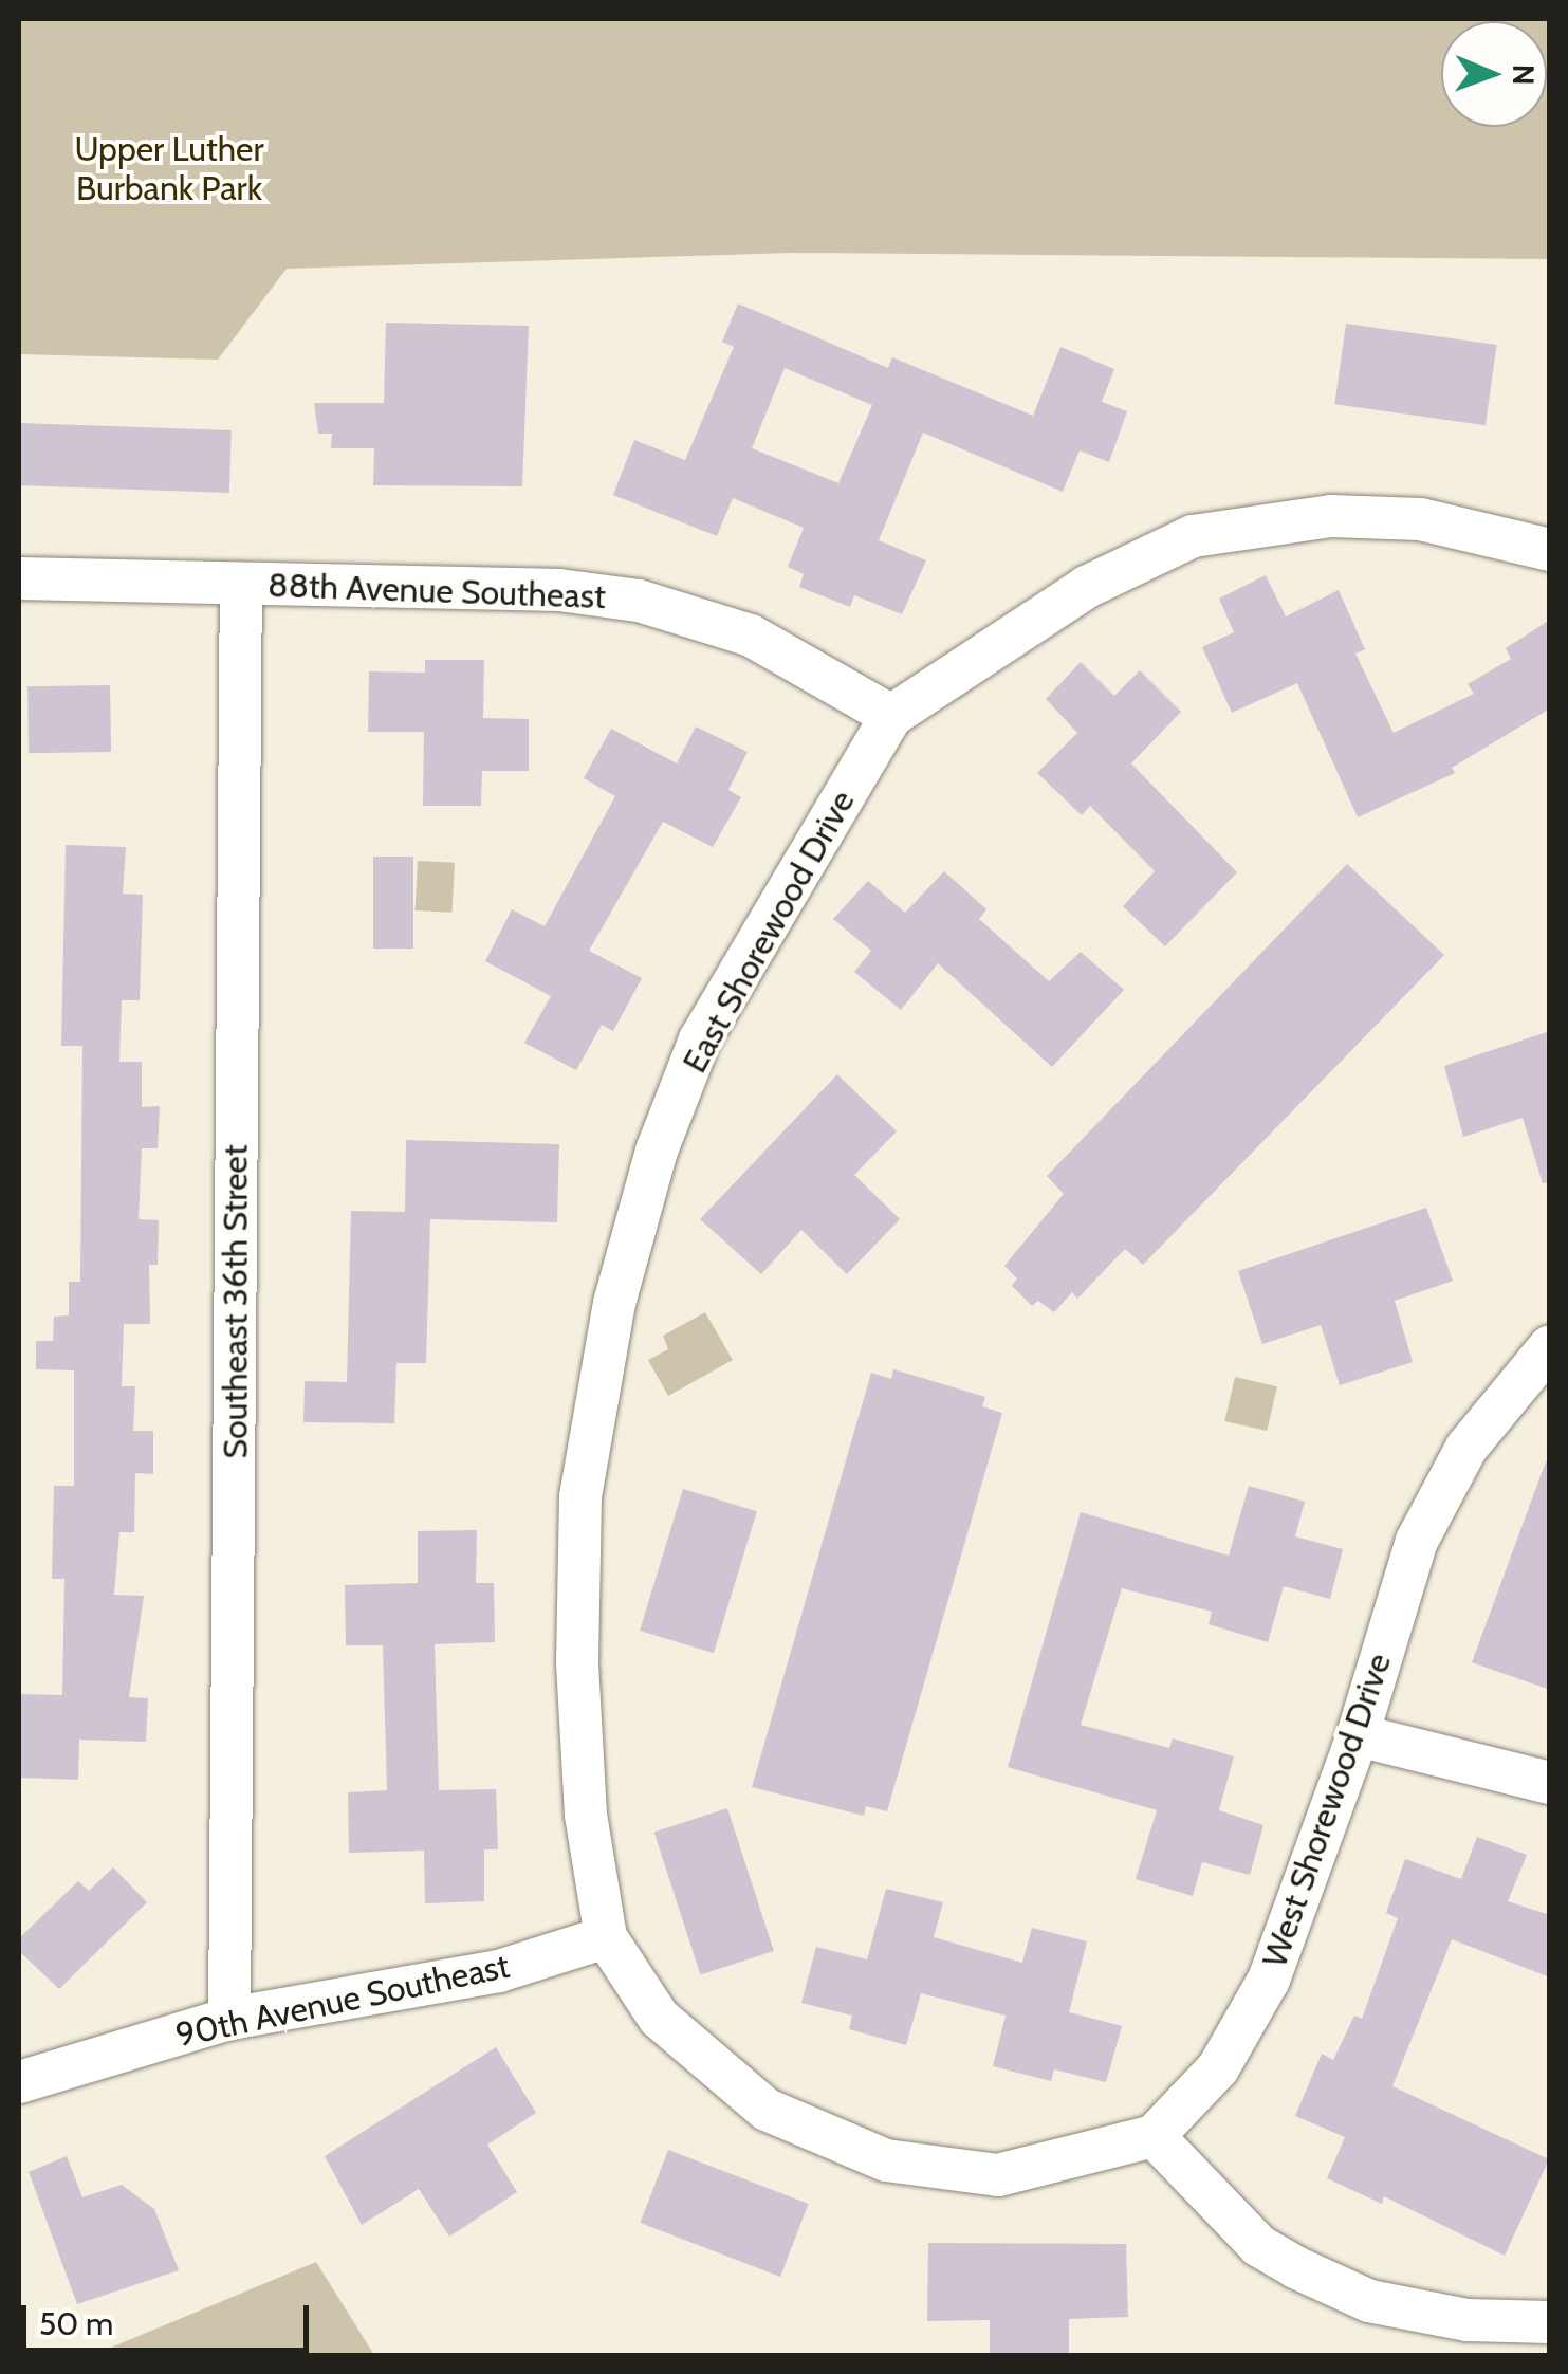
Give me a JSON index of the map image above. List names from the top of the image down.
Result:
{
  "streets": {
    "street": [
      "88th Avenue Southeast",
      "East Shorewood Drive",
      "Southeast 36th Street",
      "West Shorewood Drive",
      "90th Avenue Southeast"
    ]
  },
  "crossings": [
    ["88th Avenue Southeast", "East Shorewood Drive"],
    ["88th Avenue Southeast", "Southeast 36th Street"],
    ["East Shorewood Drive", "West Shorewood Drive"],
    ["East Shorewood Drive", "90th Avenue Southeast"],
    ["Southeast 36th Street", "90th Avenue Southeast"]
  ],
  "parks": ["Upper Luther Burbank Park"],
  "scale_bar": "50 m",
  "north": "right"
}
